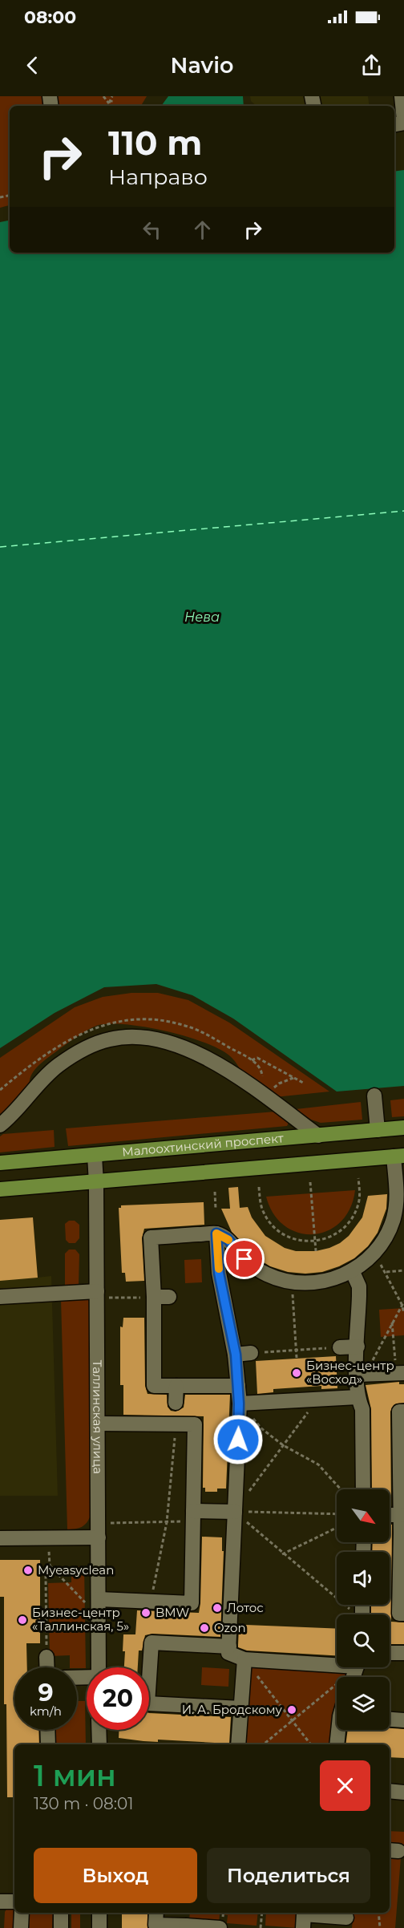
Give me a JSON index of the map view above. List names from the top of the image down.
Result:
{
  "streets": {
    "main road": ["Малоохтинский проспект"],
    "street": ["Таллинская улица"]
  },
  "crossings": [
    ["Малоохтинский проспект", "Таллинская улица"]
  ],
  "water": ["Нева"],
  "places": [
    "Бизнес-центр «Восход»",
    "Myeasyclean",
    "Лотос",
    "BMW",
    "Бизнес-центр «Таллинская, 5»",
    "Ozon",
    "И. А. Бродскому"
  ],
  "north": "bottom right",
  "page": {
    "status": "08:00",
    "header": "Navio",
    "turn": ["110 m", "Направо"],
    "speed": "9 km/h",
    "limit": "20",
    "heading": ["1 мин", "130 m · 08:01"],
    "buttons": ["Выход", "Поделиться"]
  }
}
